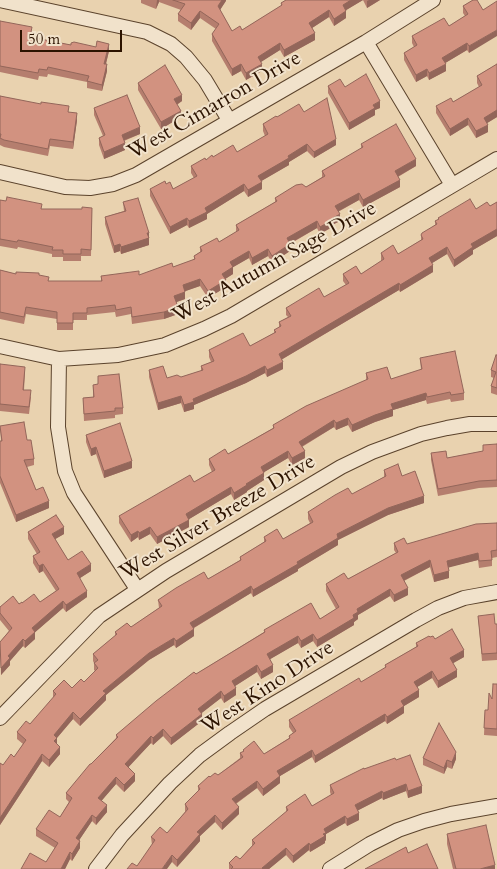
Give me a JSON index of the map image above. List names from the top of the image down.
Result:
{
  "streets": {
    "street": [
      "West Cimarron Drive",
      "West Autumn Sage Drive",
      "West Silver Breeze Drive",
      "West Kino Drive"
    ]
  },
  "scale_bar": "50 m"
}
